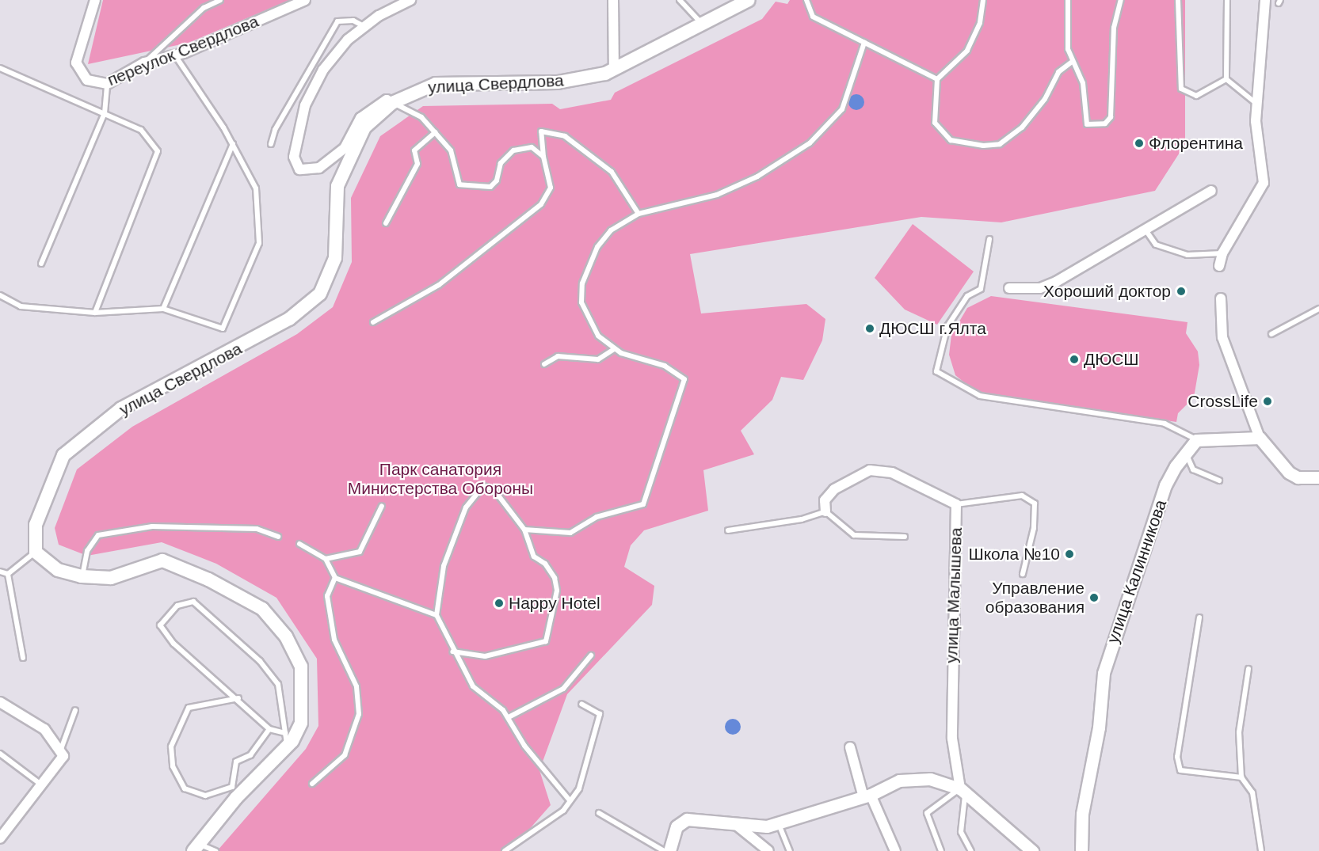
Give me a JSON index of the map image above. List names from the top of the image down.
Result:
{
  "streets": {
    "main road": ["улица Свердлова"],
    "street": ["переулок Свердлова", "улица Калинникова", "улица Малышева"]
  },
  "parks": ["Парк санатория Министерства Обороны"],
  "places": [
    "Флорентина",
    "Хороший доктор",
    "ДЮСШ г.Ялта",
    "ДЮСШ",
    "CrossLife",
    "Школа №10",
    "Управление образования",
    "Happy Hotel"
  ]
}
